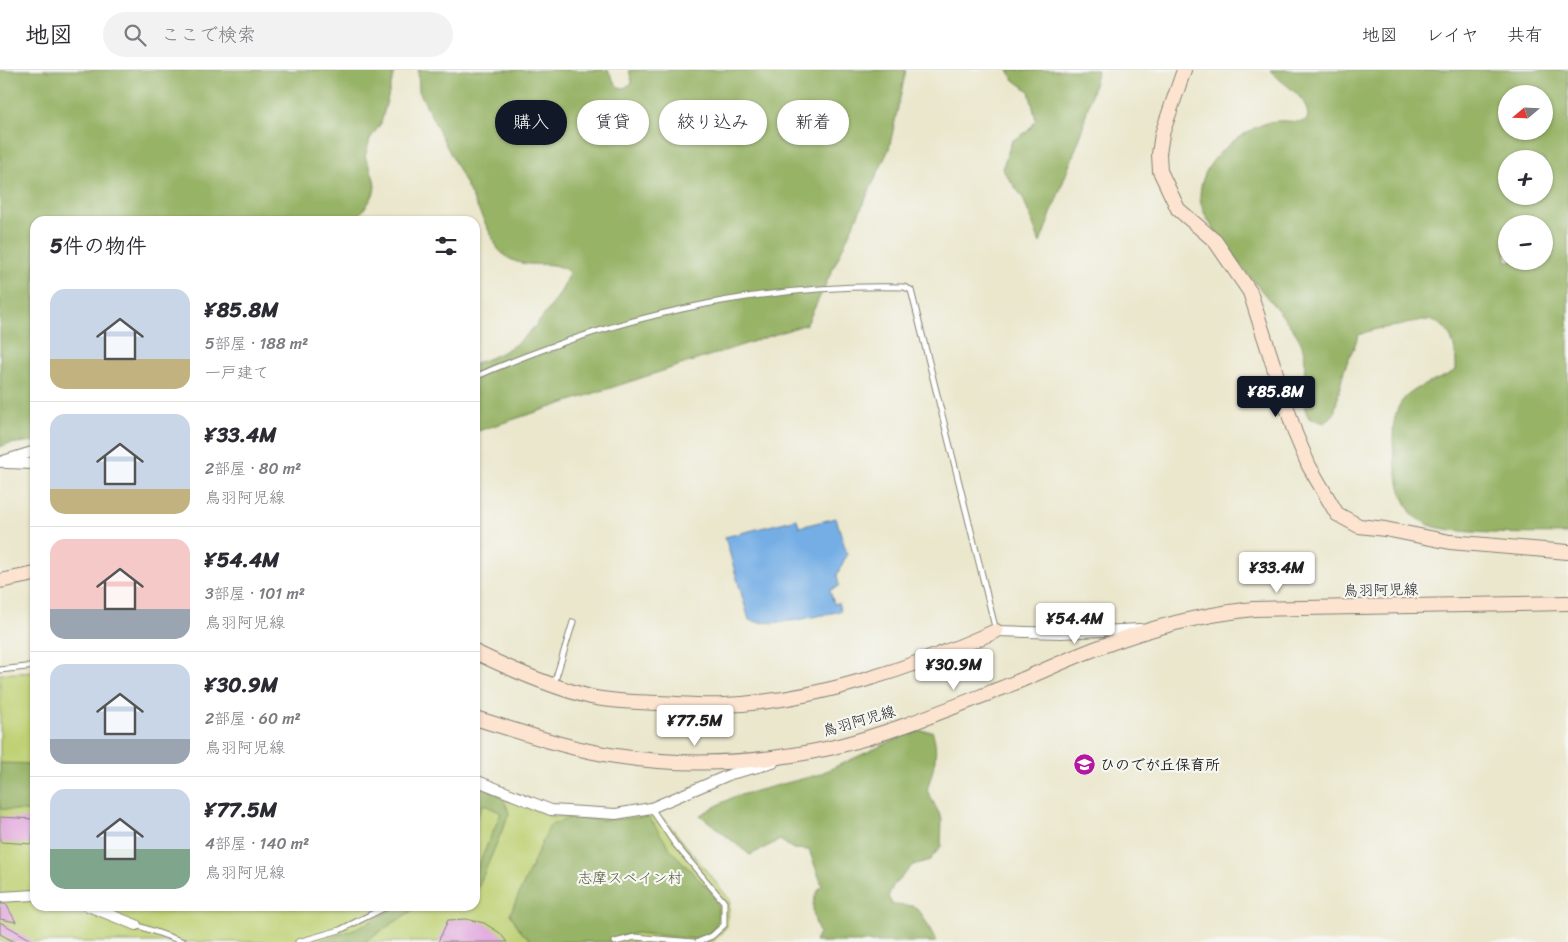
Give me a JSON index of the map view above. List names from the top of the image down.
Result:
{
  "streets": {
    "street": ["鳥羽阿児線"]
  },
  "parks": ["志摩スペイン村"],
  "places": {
    "school or university": ["ひのでが丘保育所"]
  },
  "north": "left",
  "page": {
    "header": "地図",
    "search": "ここで検索",
    "nav": ["地図", "レイヤ", "共有"],
    "map_buttons": ["+", "−"],
    "chip": [
      "購入",
      "賃貸",
      "絞り込み",
      "新着"
    ],
    "heading": "5件の物件",
    "list": [
      {
        "name": "¥85.8M",
        "note": "5部屋 · 188 m² · 一戸建て"
      },
      {
        "name": "¥33.4M",
        "note": "2部屋 · 80 m² · 鳥羽阿児線"
      },
      {
        "name": "¥54.4M",
        "note": "3部屋 · 101 m² · 鳥羽阿児線"
      },
      {
        "name": "¥30.9M",
        "note": "2部屋 · 60 m² · 鳥羽阿児線"
      },
      {
        "name": "¥77.5M",
        "note": "4部屋 · 140 m² · 鳥羽阿児線"
      }
    ],
    "price": [
      "¥85.8M",
      "¥33.4M",
      "¥54.4M",
      "¥30.9M",
      "¥77.5M"
    ]
  }
}
